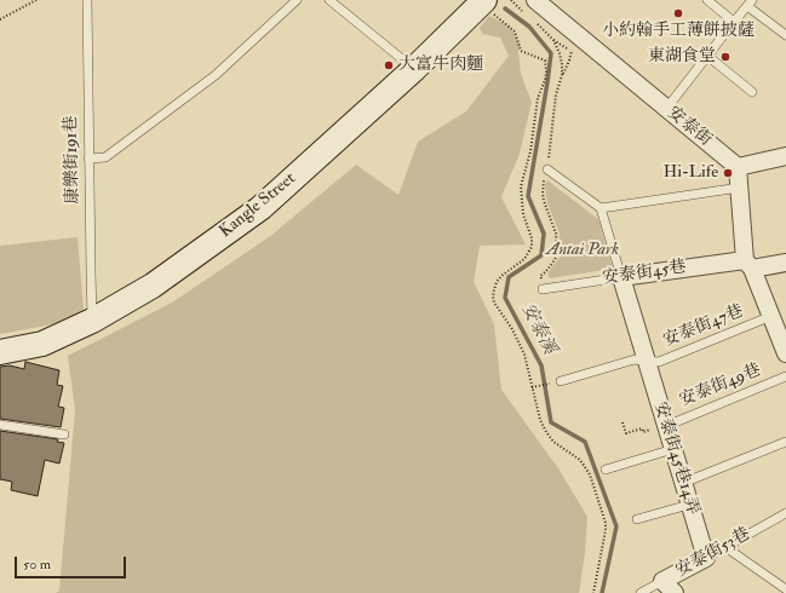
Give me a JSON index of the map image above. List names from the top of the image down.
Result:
{
  "streets": {
    "street": [
      "安泰街",
      "Kangle Street",
      "安泰街45巷",
      "安泰街45巷14弄",
      "安泰街53巷"
    ],
    "lane": ["康樂街191巷", "安泰街47巷", "安泰街49巷"]
  },
  "crossings": [
    ["康樂街191巷", "Kangle Street"],
    ["安泰街45巷", "安泰街45巷14弄"],
    ["安泰街47巷", "安泰街45巷14弄"],
    ["安泰街49巷", "安泰街45巷14弄"],
    ["安泰街45巷14弄", "安泰街53巷"]
  ],
  "water": ["安泰溪"],
  "parks": ["Antai Park"],
  "places": [
    "小約翰手工薄餅披薩",
    "東湖食堂",
    "大富牛肉麵",
    "Hi-Life"
  ],
  "scale_bar": "50 m"
}
